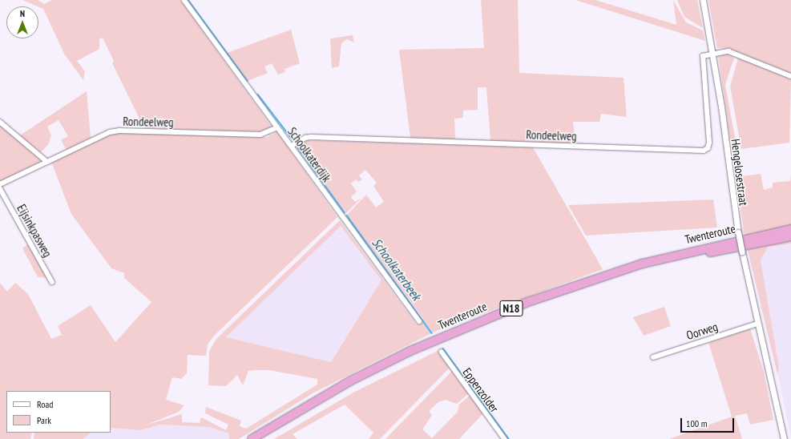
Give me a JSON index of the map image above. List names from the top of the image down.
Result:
{
  "streets": {
    "highway": ["Twenteroute", "N18"],
    "main road": ["Hengelosestraat"],
    "street": [
      "Rondeelweg",
      "Schoolkaterdijk",
      "Eijsinkpasweg",
      "Oorweg",
      "Eppenzolder"
    ]
  },
  "crossings": [
    ["Rondeelweg", "Schoolkaterdijk"],
    ["Rondeelweg", "Hengelosestraat"],
    ["Hengelosestraat", "Oorweg"]
  ],
  "water": ["Schoolkaterbeek"],
  "legend": ["Road", "Park"],
  "scale_bar": "100 m",
  "north": "top"
}
